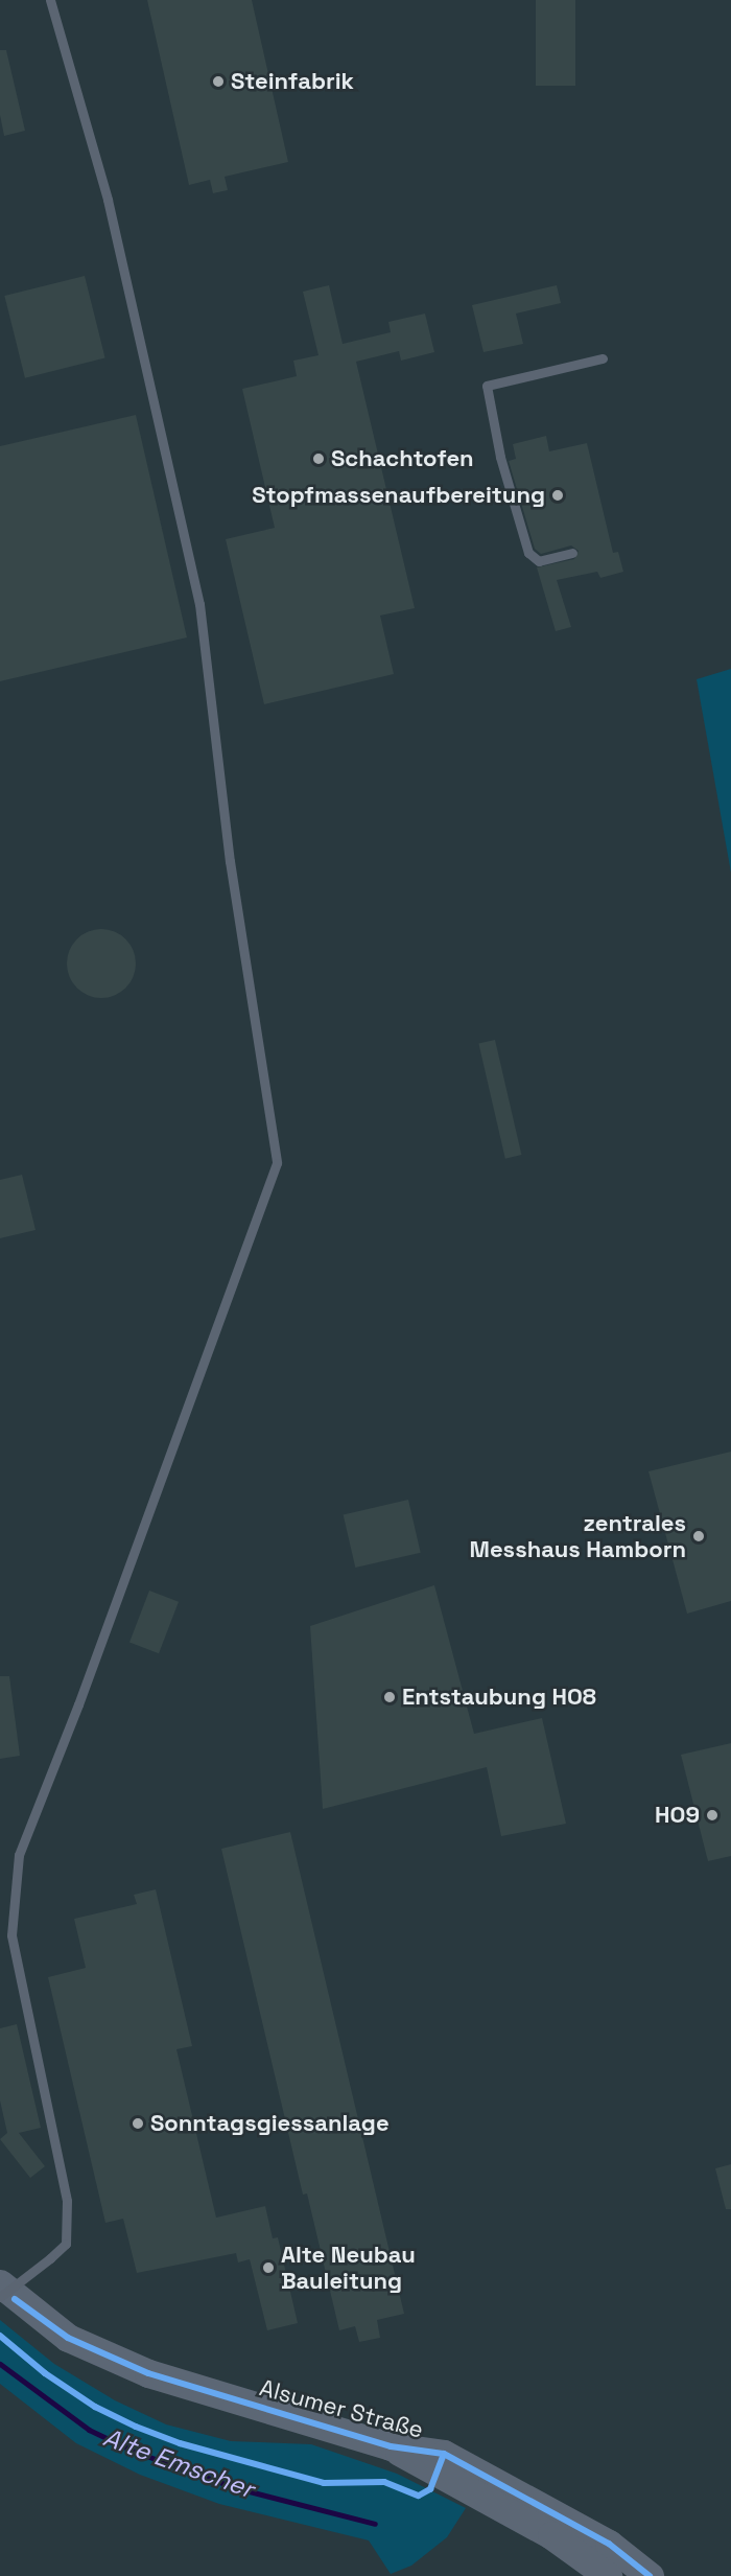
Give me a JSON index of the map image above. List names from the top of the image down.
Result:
{
  "streets": {
    "street": ["Alsumer Straße"]
  },
  "water": ["Alte Emscher"],
  "places": [
    "Steinfabrik",
    "Schachtofen",
    "Stopfmassenaufbereitung",
    "zentrales Messhaus Hamborn",
    "Entstaubung HO8",
    "HO9",
    "Sonntagsgiessanlage",
    "Alte Neubau Bauleitung"
  ]
}
